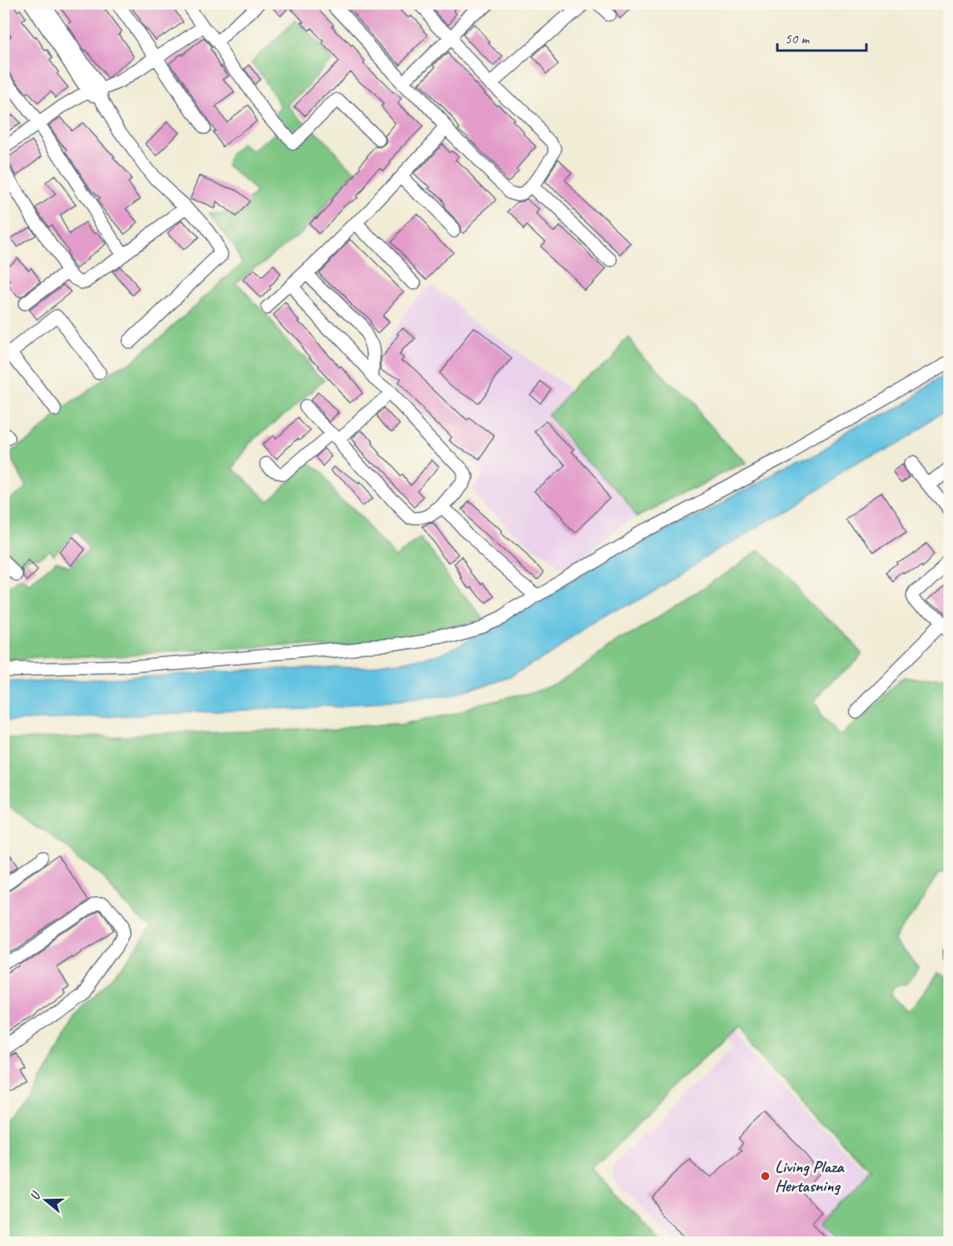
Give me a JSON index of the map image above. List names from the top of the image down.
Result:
{
  "places": ["Living Plaza Hertasning"],
  "scale_bar": "50 m",
  "north": "left"
}
